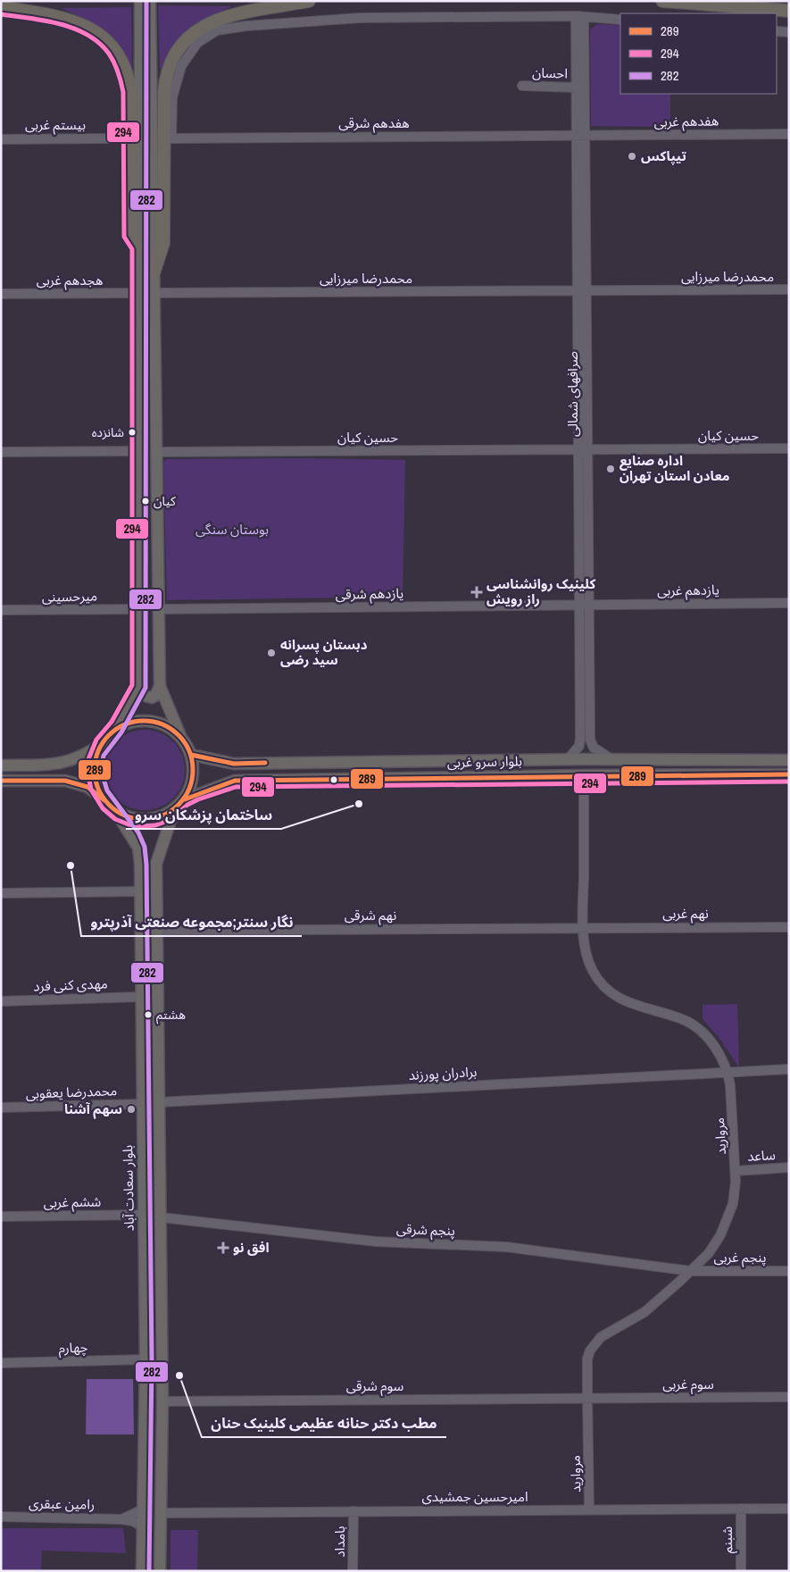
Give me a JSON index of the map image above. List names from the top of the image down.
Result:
{
  "streets": {
    "main road": ["بلوار سرو غربی", "بلوار سعادت آباد"],
    "street": [
      "احسان",
      "هفدهم غربی",
      "هفدهم شرقی",
      "بیستم غربی",
      "محمدرضا میرزایی",
      "هجدهم غربی",
      "صرافهای شمالی",
      "حسین کیان",
      "یازدهم غربی",
      "یازدهم شرقی",
      "میرحسینی",
      "نهم غربی",
      "نهم شرقی",
      "مهدی کنی فرد",
      "برادران پورزند",
      "محمدرضا یعقوبی",
      "مروارید",
      "ساعد",
      "ششم غربی",
      "پنجم شرقی",
      "پنجم غربی",
      "چهارم",
      "سوم غربی",
      "سوم شرقی",
      "امیرحسین جمشیدی",
      "رامین عبقری",
      "شبنم",
      "بامداد"
    ]
  },
  "crossings": [
    ["احسان", "صرافهای شمالی"],
    ["هفدهم غربی", "هفدهم شرقی"],
    ["هفدهم غربی", "صرافهای شمالی"],
    ["هفدهم شرقی", "صرافهای شمالی"],
    ["محمدرضا میرزایی", "صرافهای شمالی"],
    ["صرافهای شمالی", "حسین کیان"],
    ["صرافهای شمالی", "یازدهم غربی"],
    ["صرافهای شمالی", "یازدهم شرقی"],
    ["صرافهای شمالی", "بلوار سرو غربی"],
    ["یازدهم غربی", "یازدهم شرقی"],
    ["بلوار سرو غربی", "مروارید"],
    ["بلوار سرو غربی", "بلوار سعادت آباد"],
    ["نهم غربی", "نهم شرقی"],
    ["نهم غربی", "مروارید"],
    ["نهم شرقی", "مروارید"],
    ["مهدی کنی فرد", "بلوار سعادت آباد"],
    ["برادران پورزند", "مروارید"],
    ["محمدرضا یعقوبی", "بلوار سعادت آباد"],
    ["مروارید", "ساعد"],
    ["مروارید", "پنجم شرقی"],
    ["مروارید", "پنجم غربی"],
    ["مروارید", "سوم غربی"],
    ["مروارید", "سوم شرقی"],
    ["مروارید", "امیرحسین جمشیدی"],
    ["بلوار سعادت آباد", "ششم غربی"],
    ["بلوار سعادت آباد", "چهارم"],
    ["بلوار سعادت آباد", "رامین عبقری"],
    ["پنجم شرقی", "پنجم غربی"],
    ["سوم غربی", "سوم شرقی"],
    ["امیرحسین جمشیدی", "شبنم"],
    ["امیرحسین جمشیدی", "بامداد"]
  ],
  "parks": ["بوستان سنگی"],
  "places": {
    "other": [
      "تیپاکس",
      "شانزده",
      "اداره صنایع معادن استان تهران",
      "کیان",
      "دبستان پسرانه سید رضی",
      "ساختمان پزشکان سرو",
      "نگار سنتر;مجموعه صنعتی آذرپترو",
      "هشتم",
      "سهم آشنا",
      "مطب دکتر حنانه عظیمی کلینیک حنان"
    ],
    "health": ["کلینیک روانشناسی راز رویش", "افق نو"]
  },
  "lines": ["transit line 282", "transit line 294", "transit line 289"],
  "legend": ["289", "294", "282"]
}
